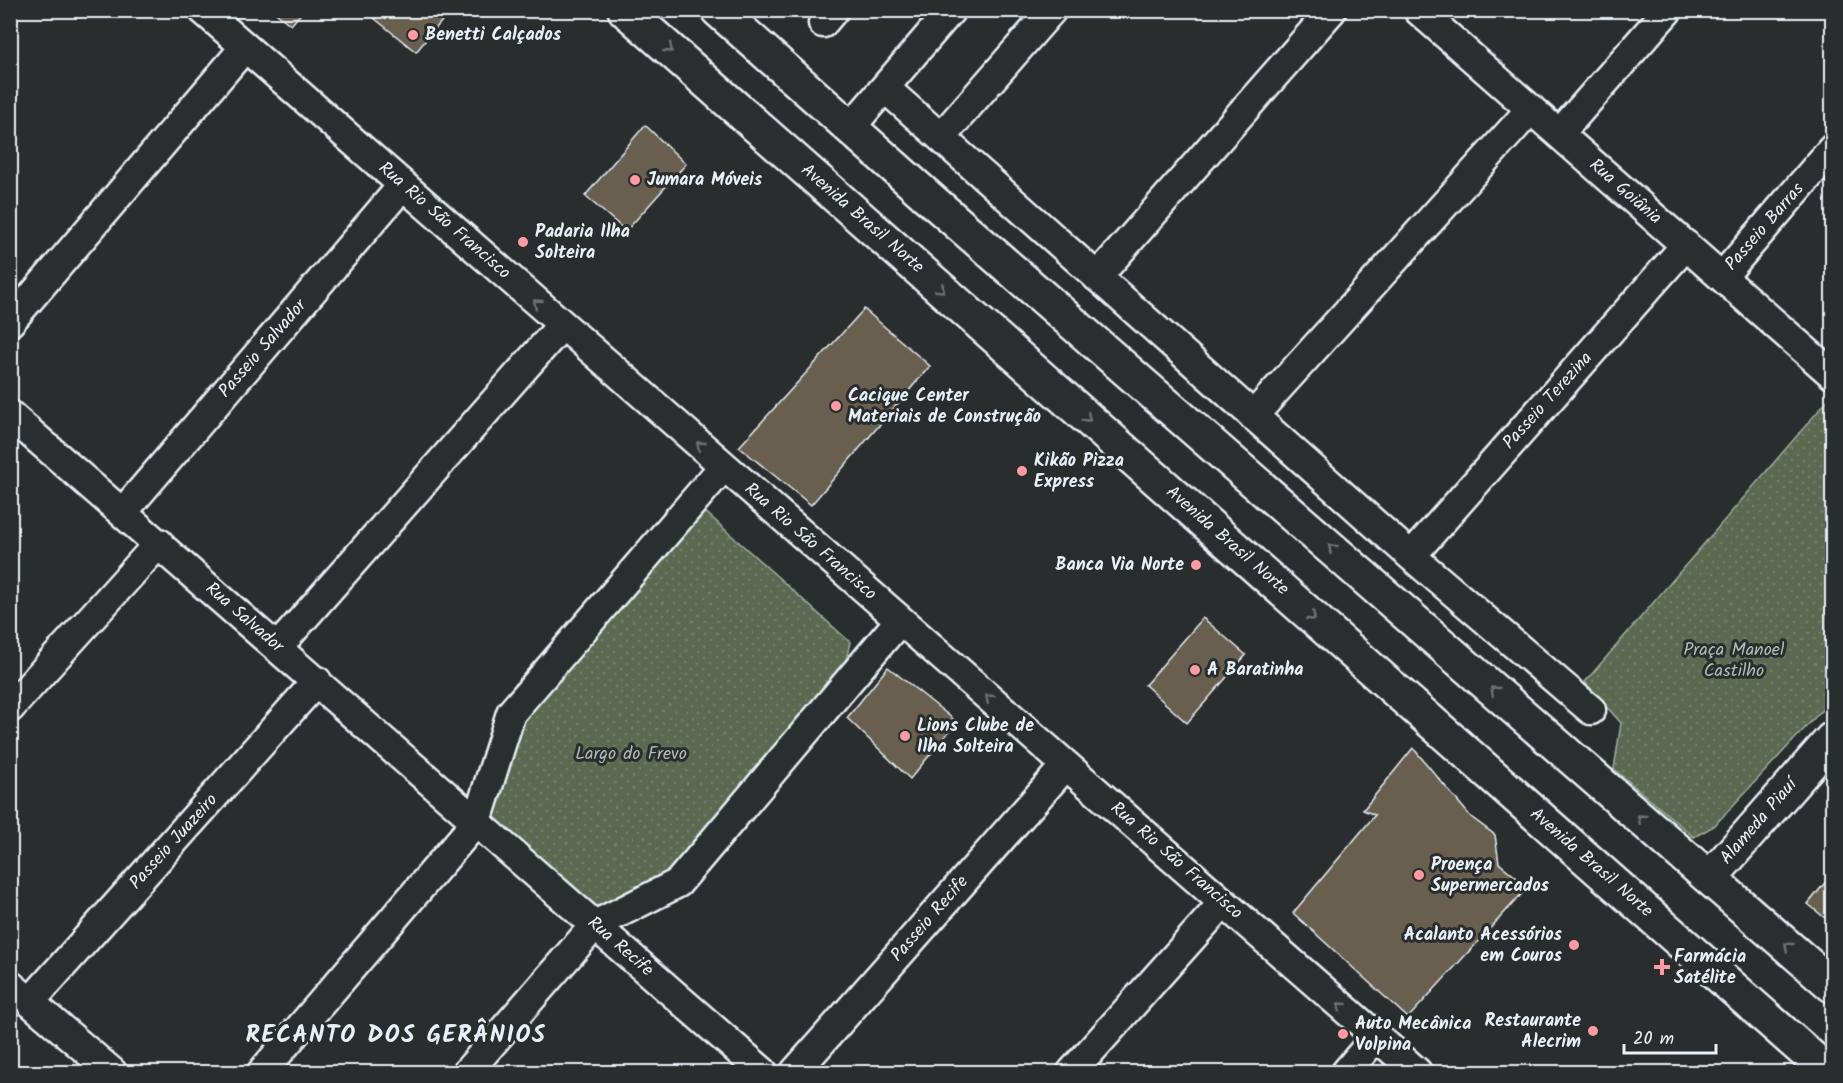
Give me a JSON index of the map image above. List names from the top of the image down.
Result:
{
  "streets": {
    "main road": ["Avenida Brasil Norte", "Alameda Piauí"],
    "street": [
      "Rua Goiânia",
      "Rua Rio São Francisco",
      "Passeio Barras",
      "Passeio Salvador",
      "Passeio Terezina",
      "Rua Salvador",
      "Passeio Juazeiro",
      "Passeio Recife",
      "Rua Recife"
    ]
  },
  "crossings": [
    ["Rua Goiânia", "Passeio Barras"],
    ["Rua Goiânia", "Passeio Terezina"],
    ["Rua Rio São Francisco", "Passeio Salvador"],
    ["Rua Rio São Francisco", "Passeio Recife"],
    ["Passeio Salvador", "Rua Salvador"],
    ["Rua Salvador", "Passeio Juazeiro"],
    ["Rua Salvador", "Rua Recife"]
  ],
  "one_way": ["Rua Rio São Francisco"],
  "districts": ["RECANTO DOS GERÂNIOS"],
  "parks": ["Praça Manoel Castilho", "Largo do Frevo"],
  "places": {
    "other": [
      "Benetti Calçados",
      "Jumara Móveis",
      "Padaria Ilha Solteira",
      "Cacique Center Materiais de Construção",
      "Kikão Pizza Express",
      "Banca Via Norte",
      "A Baratinha",
      "Lions Clube de Ilha Solteira",
      "Proença Supermercados",
      "Acalanto Acessórios em Couros",
      "Restaurante Alecrim",
      "Auto Mecânica Volpina"
    ],
    "health": ["Farmácia Satélite"]
  },
  "scale_bar": "20 m"
}
